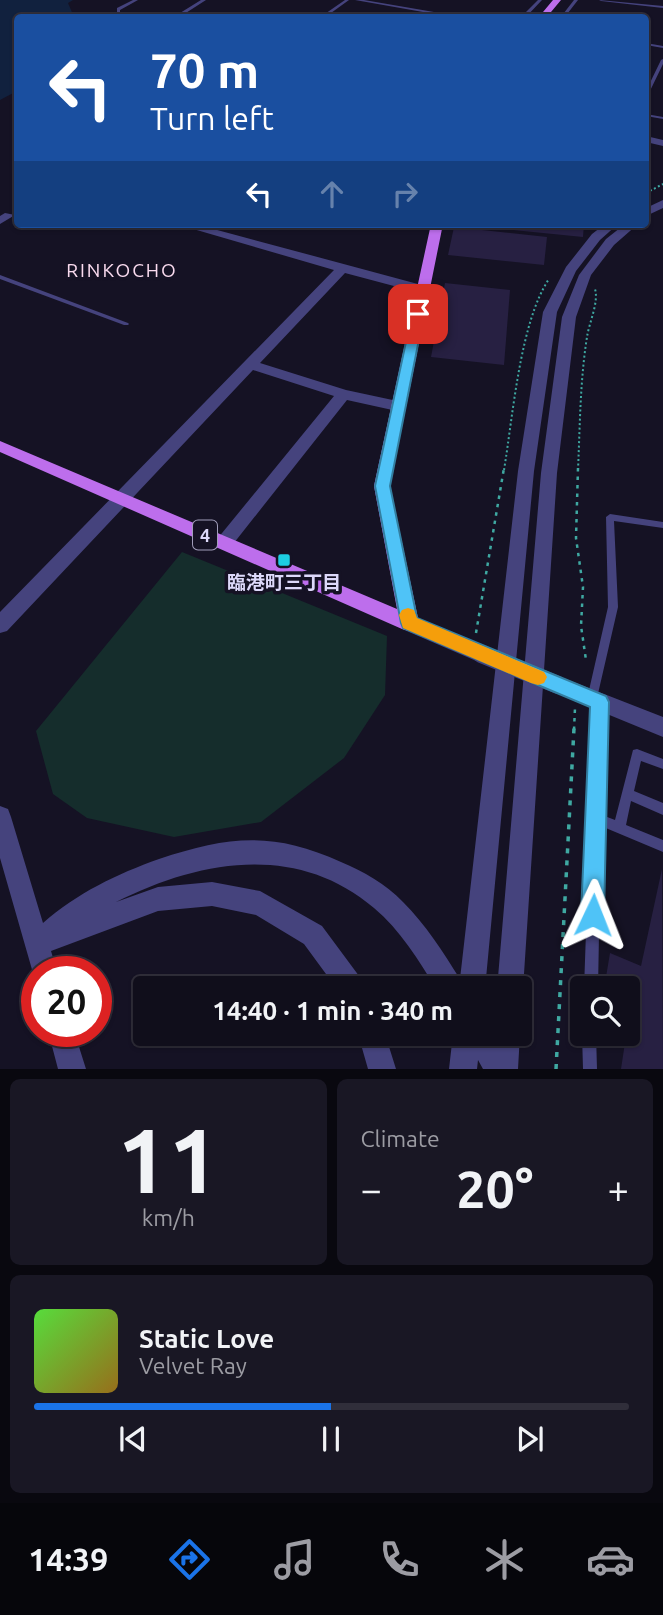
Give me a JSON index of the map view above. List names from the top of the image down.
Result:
{
  "streets": {
    "main road": ["4"]
  },
  "districts": ["RINKOCHO"],
  "places": {
    "transit": ["臨港町三丁目"]
  },
  "page": {
    "turn": ["70 m", "Turn left"],
    "limit": "20",
    "trip": "14:40 · 1 min · 340 m",
    "tile": [
      ["11", "km/h"],
      "Climate"
    ],
    "heat": ["−", "20°", "+"],
    "song": ["Static Love", "Velvet Ray"],
    "tabs": "14:39"
  }
}
